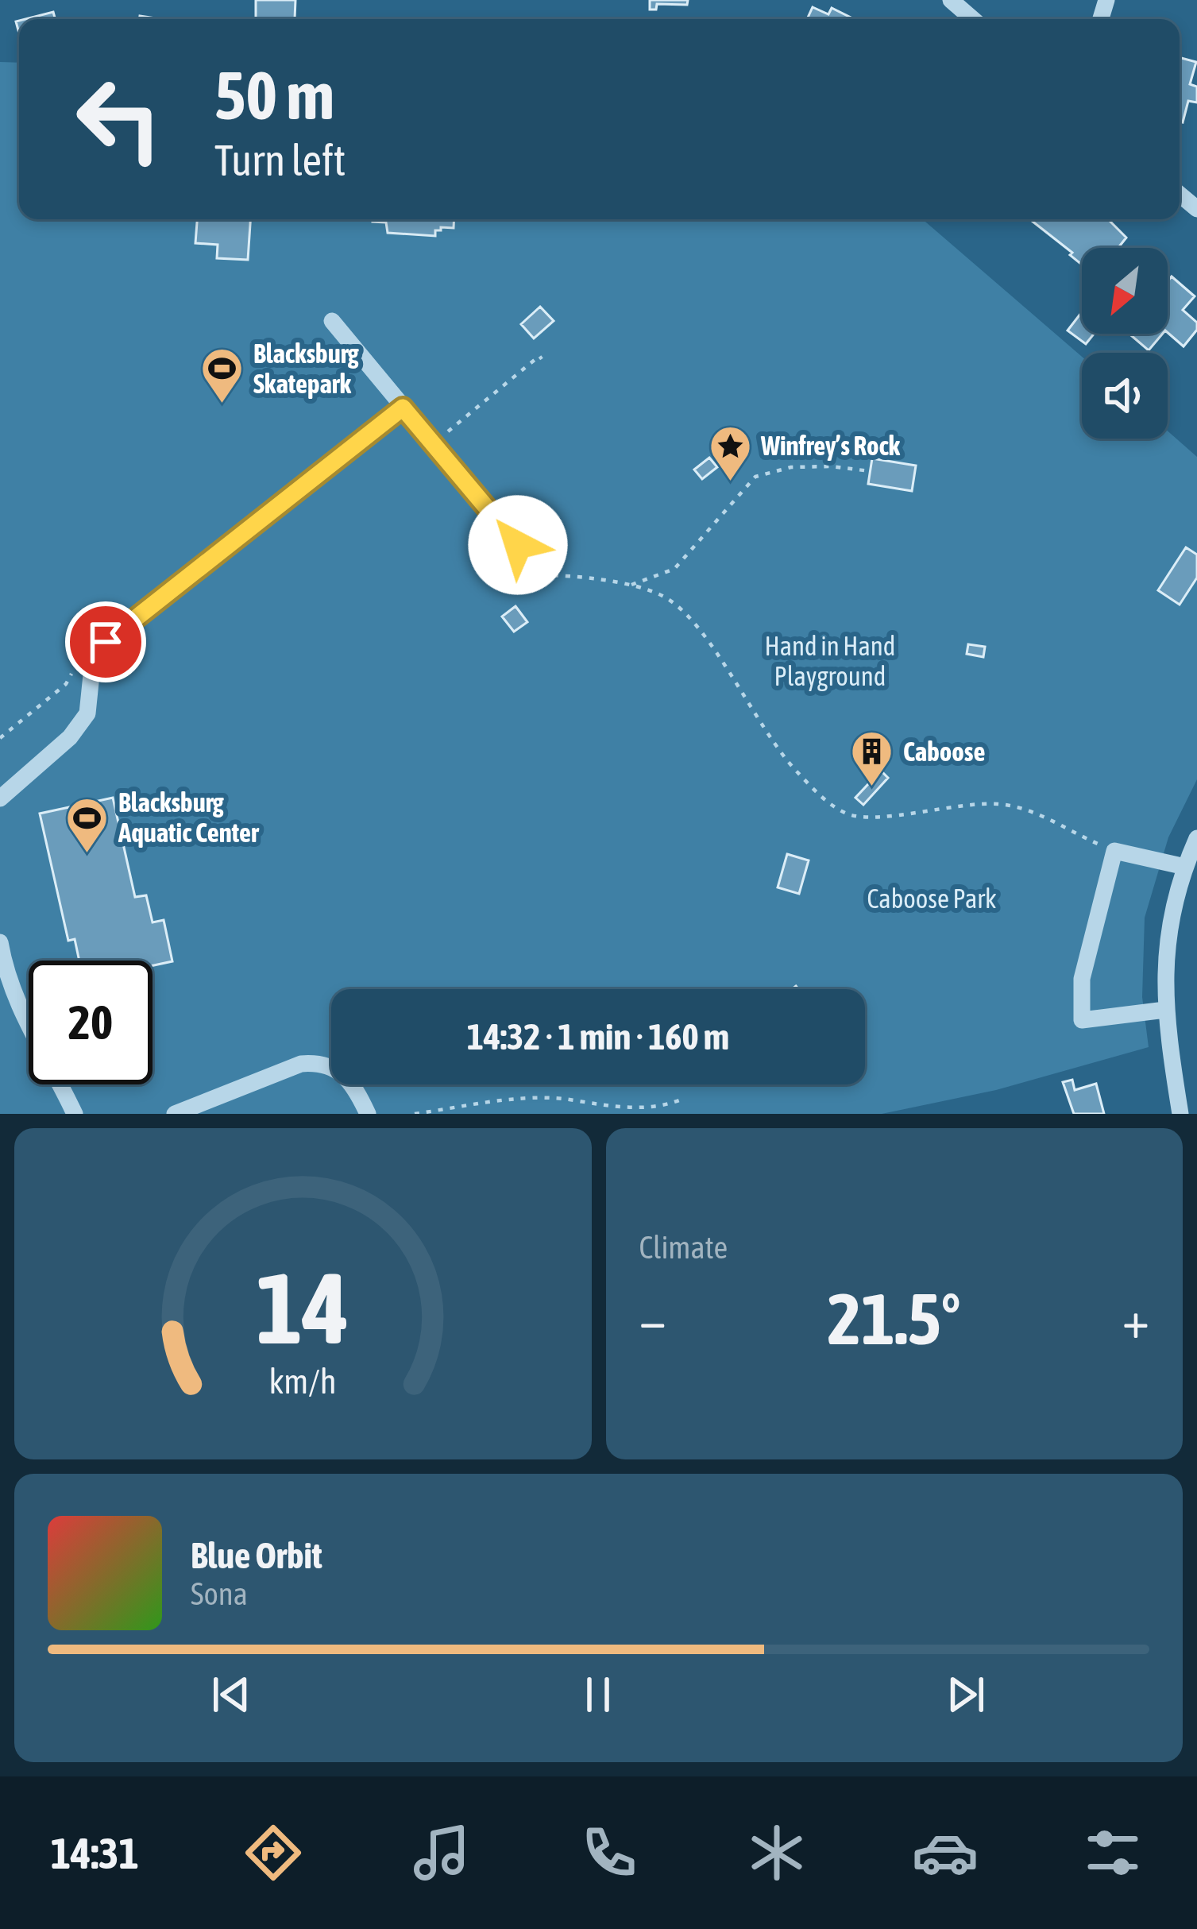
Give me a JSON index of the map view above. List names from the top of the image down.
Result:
{
  "parks": ["Hand in Hand Playground", "Caboose Park"],
  "places": {
    "sports": ["Blacksburg Skatepark", "Blacksburg Aquatic Center"],
    "place": ["Winfrey’s Rock"],
    "building": ["Caboose"]
  },
  "north": "bottom left",
  "page": {
    "turn": ["50 m", "Turn left"],
    "limit": "20",
    "trip": "14:32 · 1 min · 160 m",
    "tile": "Climate",
    "heat": ["−", "21.5°", "+"],
    "song": ["Blue Orbit", "Sona"],
    "tabs": "14:31",
    "gauge": ["14", "km/h"]
  }
}
